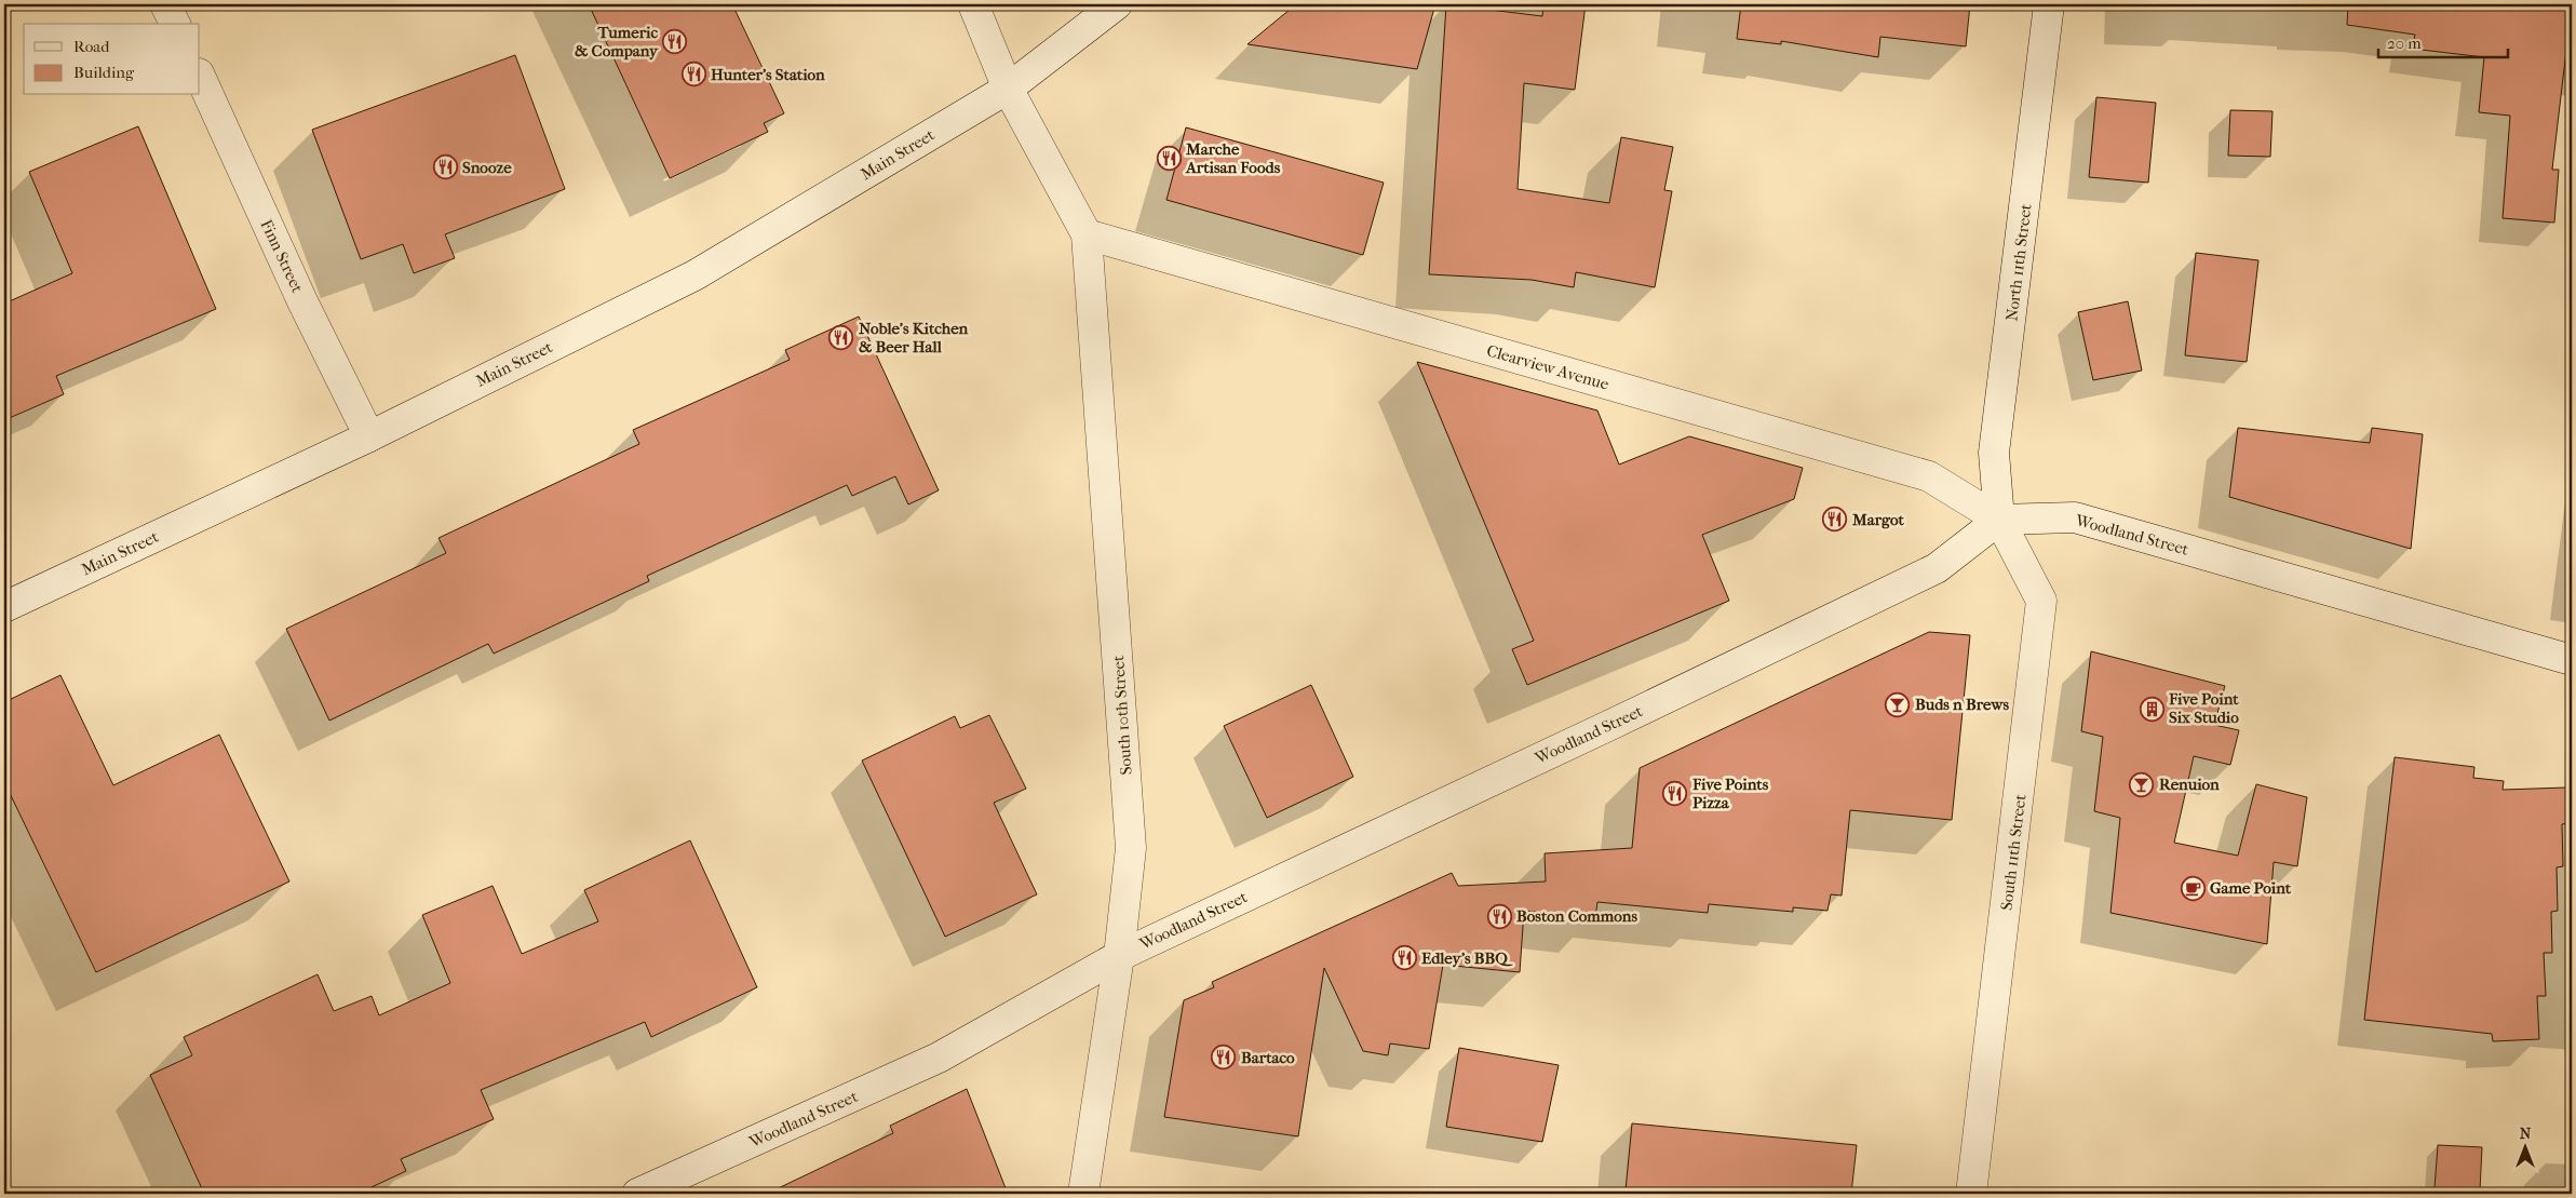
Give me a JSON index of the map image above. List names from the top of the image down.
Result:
{
  "streets": {
    "street": [
      "Main Street",
      "Finn Street",
      "North 11th Street",
      "Clearview Avenue",
      "Woodland Street",
      "South 10th Street",
      "South 11th Street"
    ]
  },
  "crossings": [
    ["Main Street", "Finn Street"],
    ["North 11th Street", "Clearview Avenue"],
    ["North 11th Street", "Woodland Street"],
    ["North 11th Street", "South 11th Street"],
    ["Clearview Avenue", "Woodland Street"],
    ["Clearview Avenue", "South 10th Street"],
    ["Clearview Avenue", "South 11th Street"],
    ["Woodland Street", "South 10th Street"],
    ["Woodland Street", "South 11th Street"]
  ],
  "places": {
    "restaurant": [
      "Tumeric & Company",
      "Hunter's Station",
      "Marche Artisan Foods",
      "Snooze",
      "Noble’s Kitchen & Beer Hall",
      "Margot",
      "Five Points Pizza",
      "Boston Commons",
      "Edley's BBQ",
      "Bartaco"
    ],
    "bar": ["Buds n Brews", "Renuion"],
    "building": ["Five Point Six Studio"],
    "cafe": ["Game Point"]
  },
  "legend": ["Road", "Building"],
  "scale_bar": "20 m",
  "north": "top"
}
